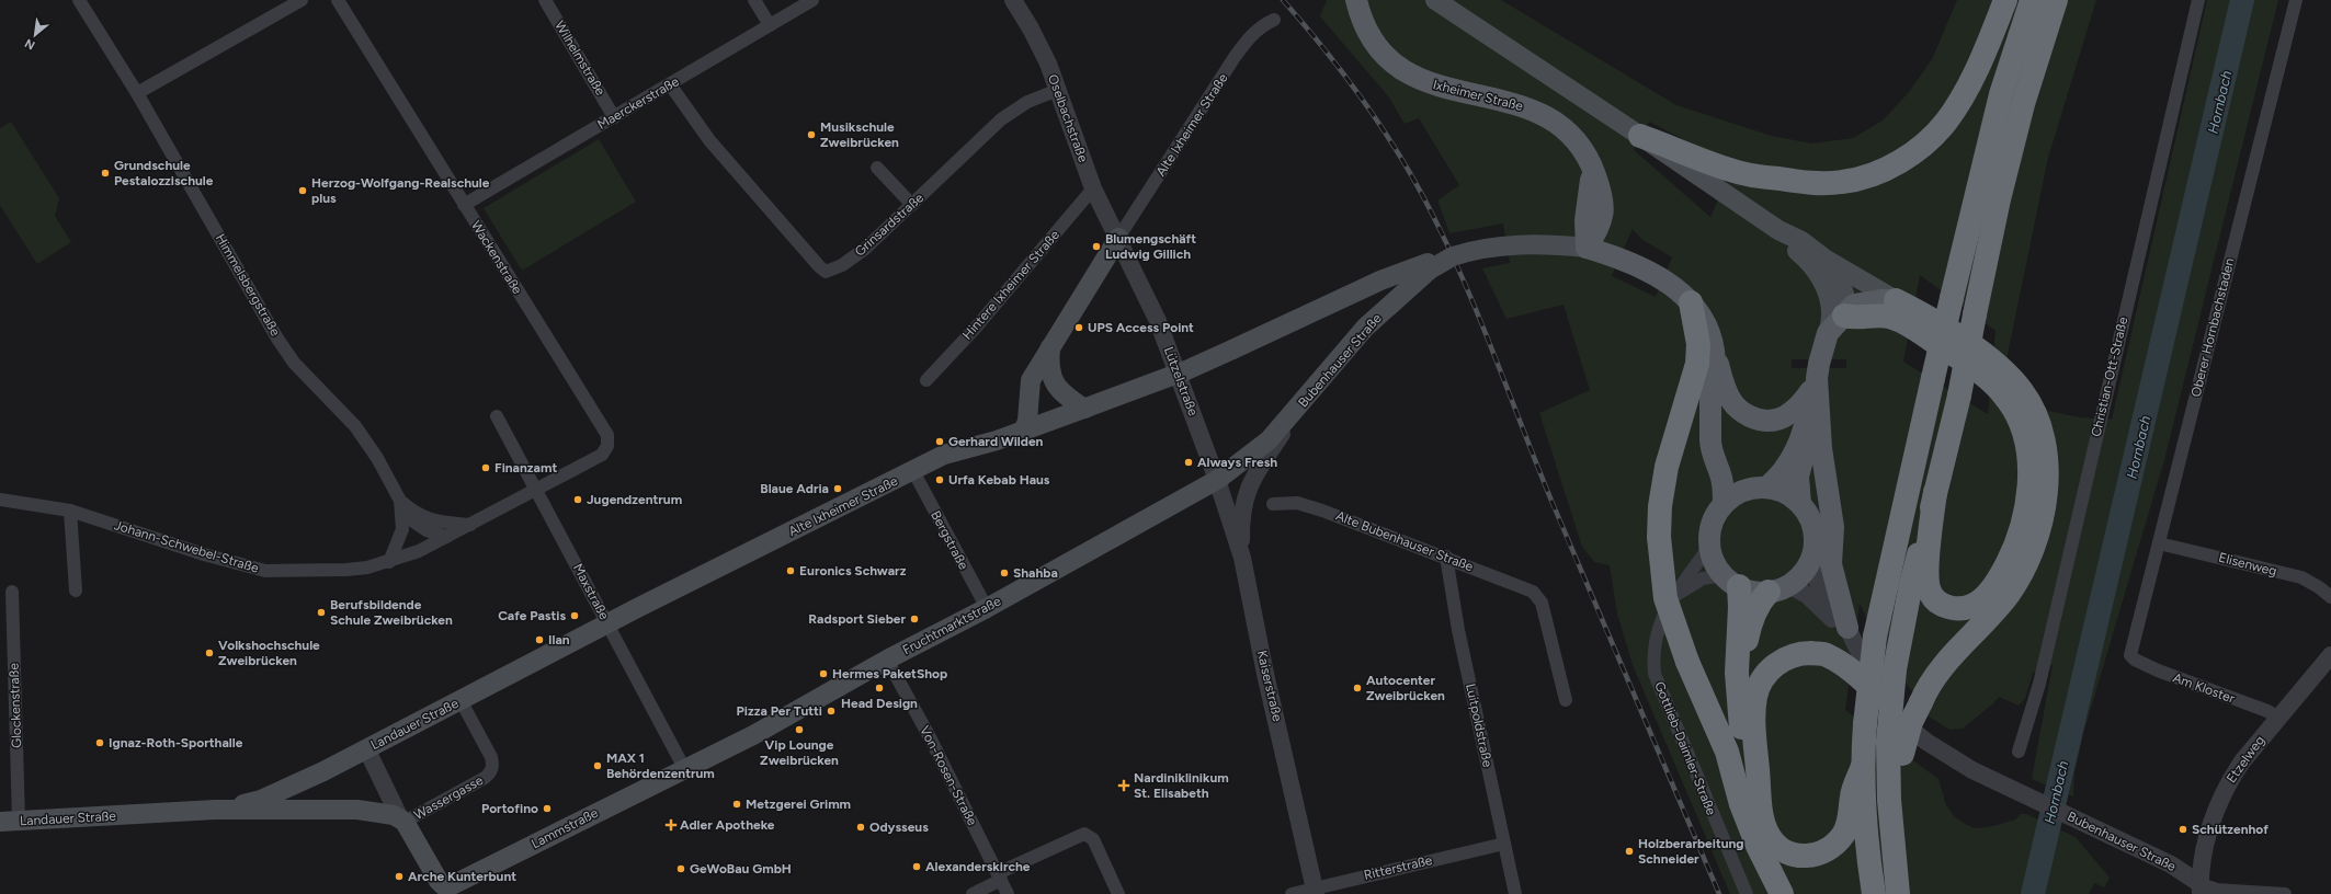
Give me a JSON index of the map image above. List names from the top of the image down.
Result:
{
  "streets": {
    "main road": [
      "Ixheimer Straße",
      "Alte Ixheimer Straße",
      "Bubenhauser Straße",
      "Fruchtmarktstraße",
      "Landauer Straße",
      "Lammstraße"
    ],
    "street": [
      "Wilhelmstraße",
      "Maerckerstraße",
      "Oselbachstraße",
      "Grinsardstraße",
      "Wackenstraße",
      "Himmelsbergstraße",
      "Hintere Ixheimer Straße",
      "Oberer Hornbachstaden",
      "Christian-Ott-Straße",
      "Lützelstraße",
      "Bergstraße",
      "Alte Bubenhauser Straße",
      "Johann-Schwebel-Straße",
      "Elisenweg",
      "Maxstraße",
      "Kaiserstraße",
      "Am Kloster",
      "Glockenstraße",
      "Luitpoldstraße",
      "Gottlieb-Daimler-Straße",
      "Etzelweg",
      "Von-Rosen-Straße",
      "Wassergasse",
      "Ritterstraße"
    ]
  },
  "crossings": [
    ["Wilhelmstraße", "Maerckerstraße"],
    ["Ixheimer Straße", "Alte Ixheimer Straße"],
    ["Maerckerstraße", "Grinsardstraße"],
    ["Maerckerstraße", "Wackenstraße"],
    ["Oselbachstraße", "Alte Ixheimer Straße"],
    ["Oselbachstraße", "Grinsardstraße"],
    ["Oselbachstraße", "Hintere Ixheimer Straße"],
    ["Oselbachstraße", "Lützelstraße"],
    ["Alte Ixheimer Straße", "Bubenhauser Straße"],
    ["Alte Ixheimer Straße", "Lützelstraße"],
    ["Alte Ixheimer Straße", "Bergstraße"],
    ["Alte Ixheimer Straße", "Maxstraße"],
    ["Alte Ixheimer Straße", "Landauer Straße"],
    ["Wackenstraße", "Johann-Schwebel-Straße"],
    ["Wackenstraße", "Maxstraße"],
    ["Himmelsbergstraße", "Johann-Schwebel-Straße"],
    ["Oberer Hornbachstaden", "Elisenweg"],
    ["Oberer Hornbachstaden", "Am Kloster"],
    ["Bubenhauser Straße", "Lützelstraße"],
    ["Bubenhauser Straße", "Fruchtmarktstraße"],
    ["Bubenhauser Straße", "Kaiserstraße"],
    ["Bubenhauser Straße", "Gottlieb-Daimler-Straße"],
    ["Bubenhauser Straße", "Etzelweg"],
    ["Lützelstraße", "Fruchtmarktstraße"],
    ["Lützelstraße", "Kaiserstraße"],
    ["Bergstraße", "Fruchtmarktstraße"],
    ["Alte Bubenhauser Straße", "Luitpoldstraße"],
    ["Johann-Schwebel-Straße", "Maxstraße"],
    ["Maxstraße", "Fruchtmarktstraße"],
    ["Maxstraße", "Landauer Straße"],
    ["Maxstraße", "Lammstraße"],
    ["Fruchtmarktstraße", "Kaiserstraße"],
    ["Fruchtmarktstraße", "Von-Rosen-Straße"],
    ["Fruchtmarktstraße", "Lammstraße"],
    ["Kaiserstraße", "Ritterstraße"],
    ["Am Kloster", "Etzelweg"],
    ["Glockenstraße", "Landauer Straße"],
    ["Landauer Straße", "Wassergasse"],
    ["Luitpoldstraße", "Ritterstraße"]
  ],
  "water": ["Hornbach"],
  "places": {
    "other": [
      "Musikschule Zweibrücken",
      "Grundschule Pestalozzischule",
      "Herzog-Wolfgang-Realschule plus",
      "Blumengschäft Ludwig Gillich",
      "UPS Access Point",
      "Gerhard Wilden",
      "Always Fresh",
      "Finanzamt",
      "Urfa Kebab Haus",
      "Blaue Adria",
      "Jugendzentrum",
      "Euronics Schwarz",
      "Shahba",
      "Berufsbildende Schule Zweibrücken",
      "Cafe Pastis",
      "Radsport Sieber",
      "Ilan",
      "Volkshochschule Zweibrücken",
      "Hermes PaketShop",
      "Head Design",
      "Autocenter Zweibrücken",
      "Pizza Per Tutti",
      "Vip Lounge Zweibrücken",
      "Ignaz-Roth-Sporthalle",
      "MAX 1 Behördenzentrum",
      "Metzgerei Grimm",
      "Portofino",
      "Odysseus",
      "Schützenhof",
      "Holzberarbeitung Schneider",
      "Alexanderskirche",
      "GeWoBau GmbH",
      "Arche Kunterbunt"
    ],
    "health": ["Nardiniklinikum St. Elisabeth", "Adler Apotheke"]
  },
  "north": "bottom left"
}
